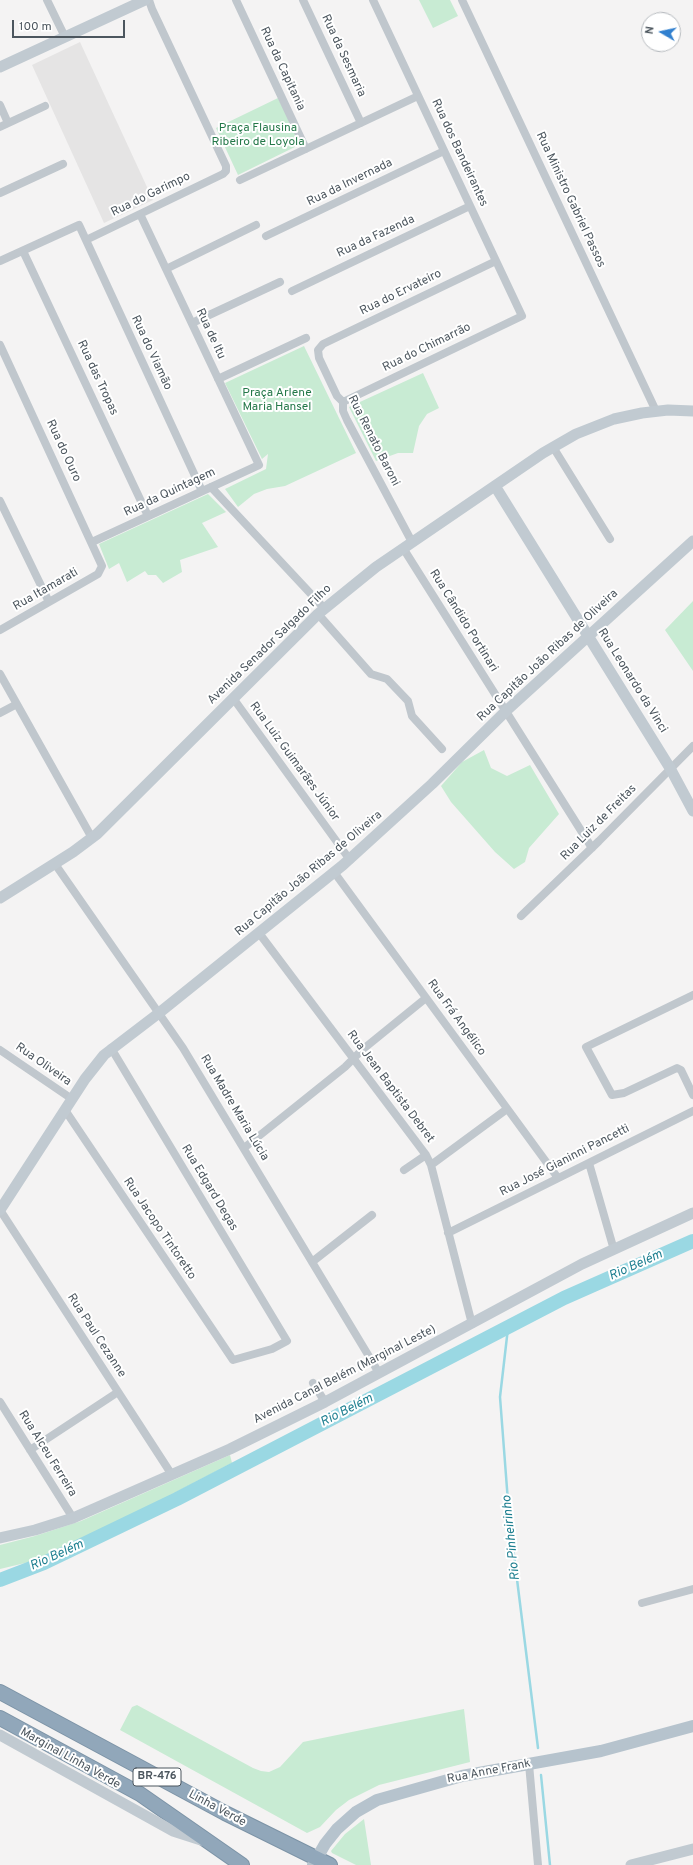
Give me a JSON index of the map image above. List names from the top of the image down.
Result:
{
  "streets": {
    "highway": ["BR-476", "Linha Verde"],
    "main road": ["Rua Anne Frank"],
    "street": [
      "Rua da Sesmaria",
      "Rua da Capitania",
      "Rua dos Bandeirantes",
      "Rua da Invernada",
      "Rua do Garimpo",
      "Rua Ministro Gabriel Passos",
      "Rua da Fazenda",
      "Rua do Ervateiro",
      "Rua de Itu",
      "Rua do Chimarrão",
      "Rua do Viamão",
      "Rua das Tropas",
      "Rua Renato Baroni",
      "Rua do Ouro",
      "Rua da Quintagem",
      "Rua Itamarati",
      "Rua Cândido Portinari",
      "Avenida Senador Salgado Filho",
      "Rua Capitão João Ribas de Oliveira",
      "Rua Leonardo da Vinci",
      "Rua Luiz Guimarães Júnior",
      "Rua Luiz de Freitas",
      "Rua Frá Angélico",
      "Rua Oliveira",
      "Rua Jean Baptista Debret",
      "Rua Madre Maria Lúcia",
      "Rua José Gianinni Pancetti",
      "Rua Edgard Degas",
      "Rua Jacopo Tintoretto",
      "Rua Paul Cezanne",
      "Avenida Canal Belém (Marginal Leste)",
      "Rua Alceu Ferreira",
      "Marginal Linha Verde"
    ]
  },
  "crossings": [
    ["Rua dos Bandeirantes", "Rua da Invernada"],
    ["Rua dos Bandeirantes", "Rua da Fazenda"],
    ["Rua dos Bandeirantes", "Rua do Ervateiro"],
    ["Rua dos Bandeirantes", "Rua do Chimarrão"],
    ["Rua do Garimpo", "Rua de Itu"],
    ["Rua do Garimpo", "Rua do Viamão"],
    ["Rua Ministro Gabriel Passos", "Avenida Senador Salgado Filho"],
    ["Rua do Ervateiro", "Rua Renato Baroni"],
    ["Rua de Itu", "Rua da Quintagem"],
    ["Rua do Chimarrão", "Rua Renato Baroni"],
    ["Rua do Viamão", "Rua das Tropas"],
    ["Rua do Viamão", "Rua da Quintagem"],
    ["Rua das Tropas", "Rua da Quintagem"],
    ["Rua Renato Baroni", "Rua Cândido Portinari"],
    ["Rua Renato Baroni", "Avenida Senador Salgado Filho"],
    ["Rua do Ouro", "Rua da Quintagem"],
    ["Rua do Ouro", "Rua Itamarati"],
    ["Rua Cândido Portinari", "Avenida Senador Salgado Filho"],
    ["Rua Cândido Portinari", "Rua Capitão João Ribas de Oliveira"],
    ["Rua Cândido Portinari", "Rua Luiz de Freitas"],
    ["Avenida Senador Salgado Filho", "Rua Leonardo da Vinci"],
    ["Avenida Senador Salgado Filho", "Rua Luiz Guimarães Júnior"],
    ["Avenida Senador Salgado Filho", "Rua Madre Maria Lúcia"],
    ["Rua Capitão João Ribas de Oliveira", "Rua Leonardo da Vinci"],
    ["Rua Capitão João Ribas de Oliveira", "Rua Luiz Guimarães Júnior"],
    ["Rua Capitão João Ribas de Oliveira", "Rua Frá Angélico"],
    ["Rua Capitão João Ribas de Oliveira", "Rua Oliveira"],
    ["Rua Capitão João Ribas de Oliveira", "Rua Jean Baptista Debret"],
    ["Rua Capitão João Ribas de Oliveira", "Rua Madre Maria Lúcia"],
    ["Rua Capitão João Ribas de Oliveira", "Rua Edgard Degas"],
    ["Rua Capitão João Ribas de Oliveira", "Rua Jacopo Tintoretto"],
    ["Rua Capitão João Ribas de Oliveira", "Rua Paul Cezanne"],
    ["Rua Leonardo da Vinci", "Rua Luiz de Freitas"],
    ["Rua Frá Angélico", "Rua José Gianinni Pancetti"],
    ["Rua Jean Baptista Debret", "Rua José Gianinni Pancetti"],
    ["Rua Jean Baptista Debret", "Avenida Canal Belém (Marginal Leste)"],
    ["Rua Madre Maria Lúcia", "Avenida Canal Belém (Marginal Leste)"],
    ["Rua Edgard Degas", "Rua Jacopo Tintoretto"],
    ["Rua Paul Cezanne", "Avenida Canal Belém (Marginal Leste)"],
    ["Avenida Canal Belém (Marginal Leste)", "Rua Alceu Ferreira"],
    ["Marginal Linha Verde", "BR-476"],
    ["Rua Anne Frank", "Linha Verde"]
  ],
  "water": ["Rio Belém", "Rio Pinheirinho"],
  "parks": ["Praça Flausina Ribeiro de Loyola", "Praça Arlene Maria Hansel"],
  "scale_bar": "100 m",
  "north": "left"
}
